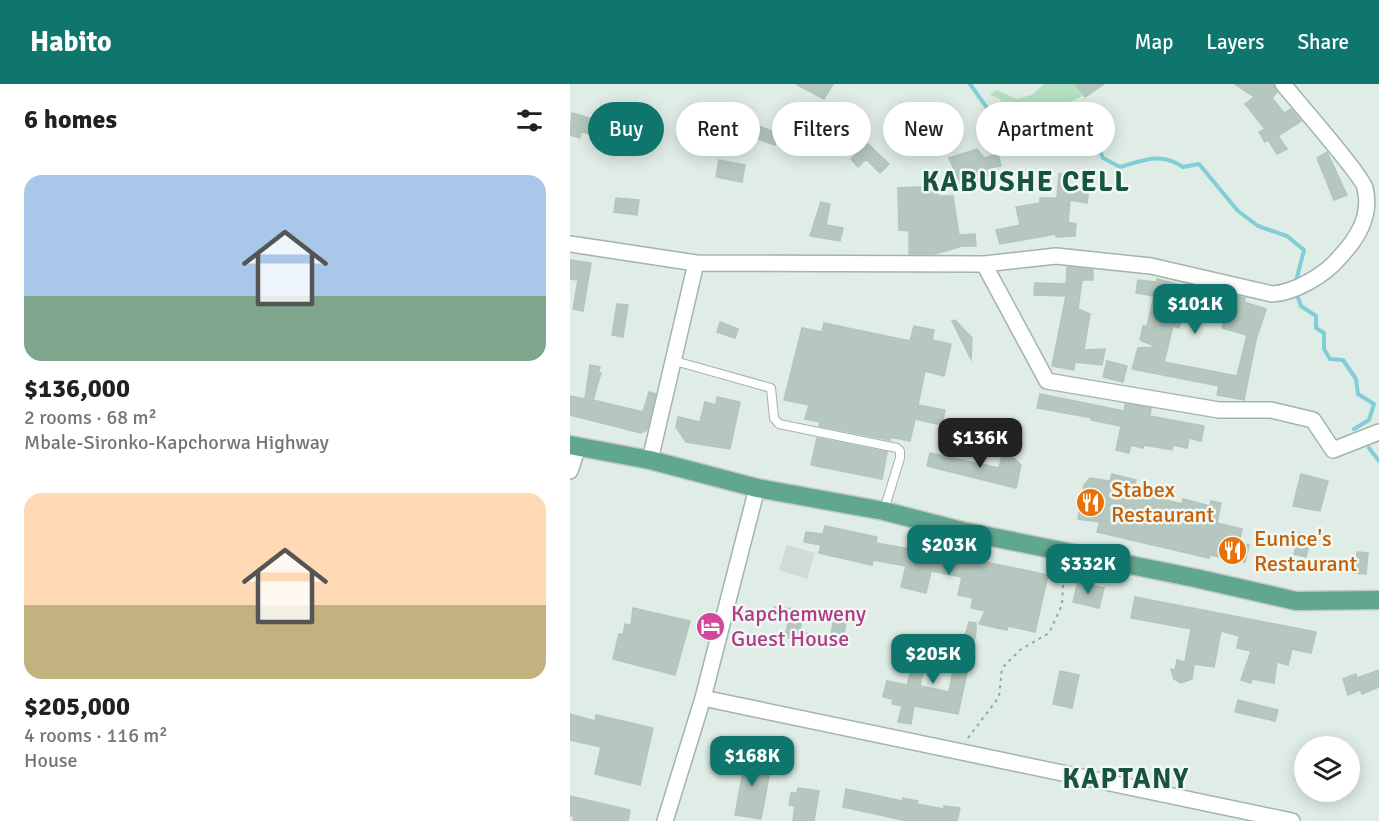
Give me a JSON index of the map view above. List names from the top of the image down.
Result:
{
  "districts": ["KABUSHE CELL", "KAPTANY"],
  "places": {
    "restaurant": ["Stabex Restaurant", "Eunice's Restaurant"],
    "hotel": ["Kapchemweny Guest House"]
  },
  "page": {
    "header": "Habito",
    "nav": ["Map", "Layers", "Share"],
    "heading": "6 homes",
    "chip": [
      "Buy",
      "Rent",
      "Filters",
      "New",
      "Apartment"
    ],
    "list": [
      {
        "name": "$136,000",
        "note": "2 rooms · 68 m² · Mbale-Sironko-Kapchorwa Highway"
      },
      {
        "name": "$205,000",
        "note": "4 rooms · 116 m² · House"
      }
    ],
    "price": [
      "$101K",
      "$136K",
      "$203K",
      "$332K",
      "$205K",
      "$168K"
    ]
  }
}
